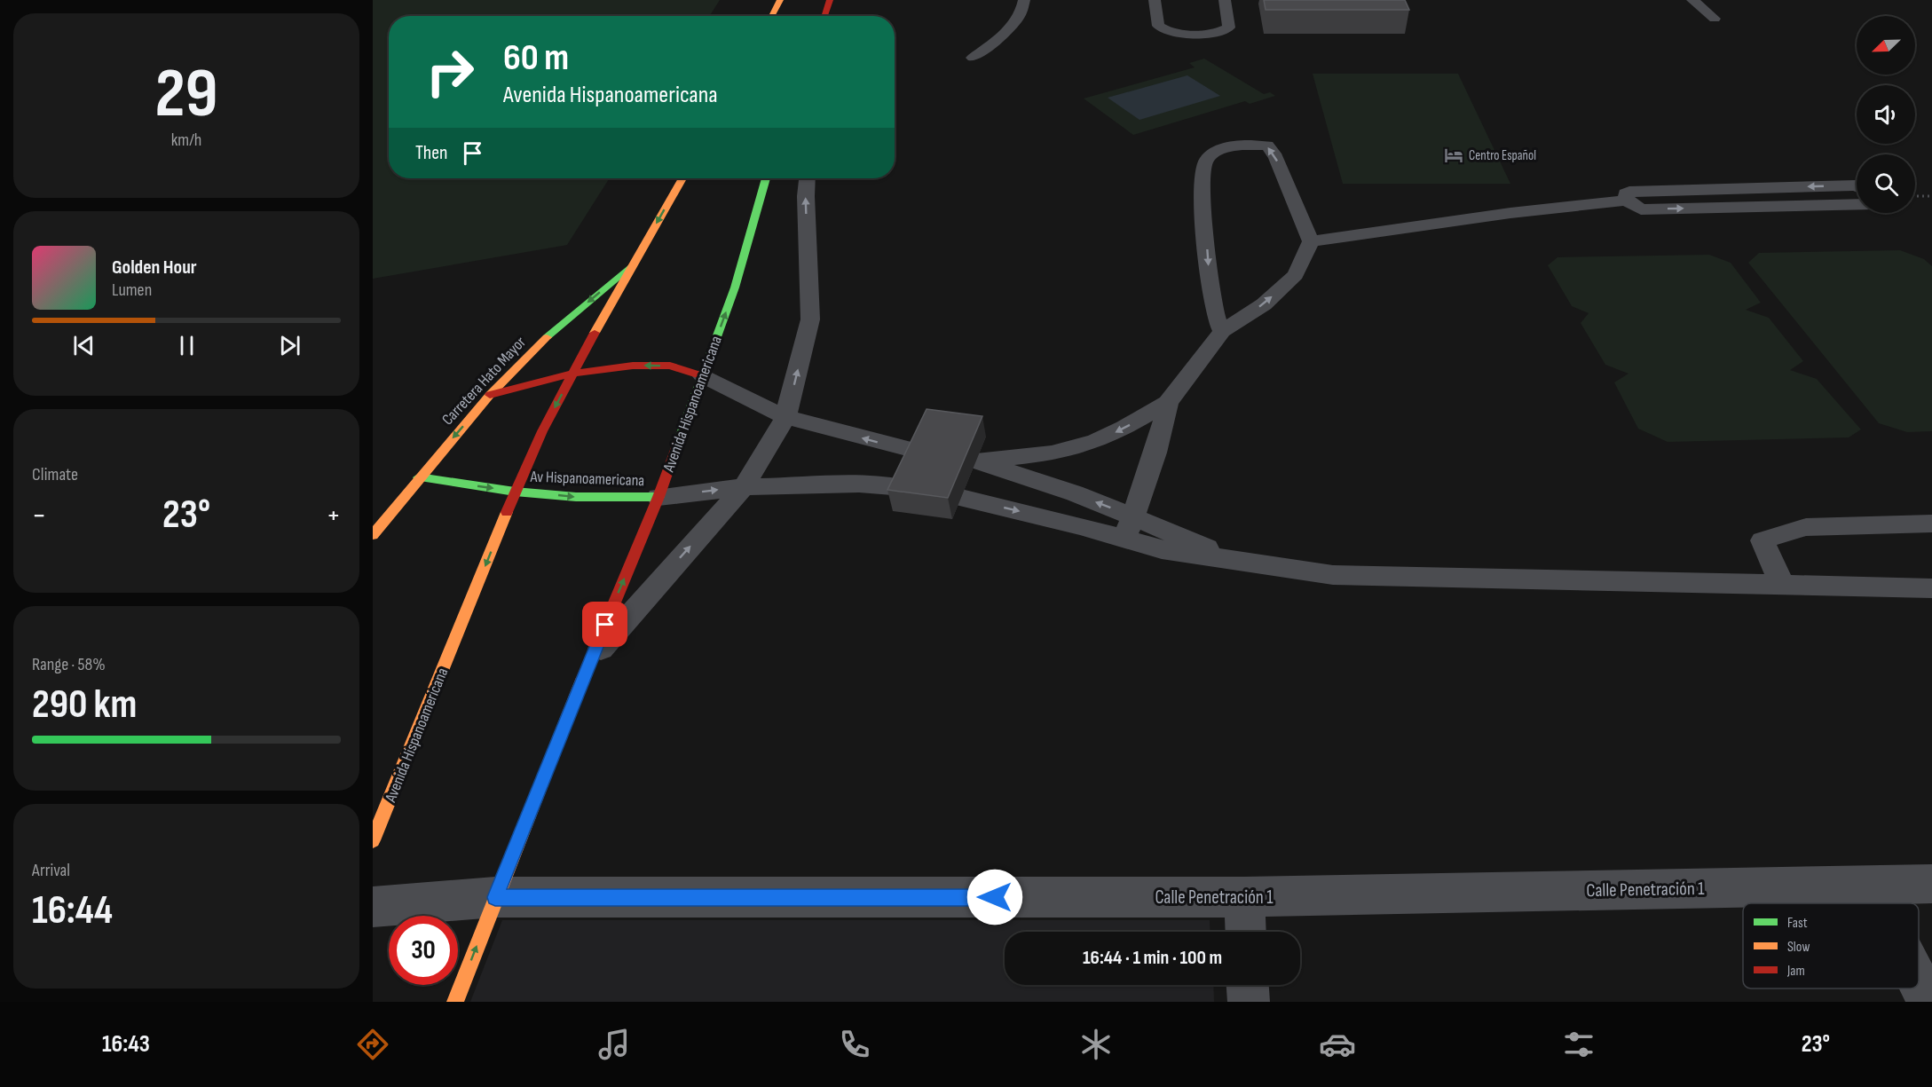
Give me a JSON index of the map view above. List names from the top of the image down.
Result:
{
  "streets": {
    "main road": ["Carretera Hato Mayor", "Avenida Hispanoamericana", "Av Hispanoamericana"],
    "street": ["Calle Penetración 1"]
  },
  "crossings": [
    ["Carretera Hato Mayor", "Avenida Hispanoamericana"],
    ["Carretera Hato Mayor", "Av Hispanoamericana"],
    ["Avenida Hispanoamericana", "Av Hispanoamericana"],
    ["Avenida Hispanoamericana", "Calle Penetración 1"]
  ],
  "one_way": ["Carretera Hato Mayor", "Av Hispanoamericana"],
  "places": {
    "hotel": ["Centro Español"]
  },
  "legend": ["Fast", "Slow", "Jam"],
  "north": "bottom left",
  "page": {
    "tile": [
      ["29", "km/h"],
      "Climate",
      ["Range · 58%", "290 km"],
      ["Arrival", "16:44"]
    ],
    "turn": ["60 m", "Avenida Hispanoamericana"],
    "then": "Then",
    "song": ["Golden Hour", "Lumen"],
    "heat": ["−", "23°", "+"],
    "limit": "30",
    "trip": "16:44 · 1 min · 100 m",
    "tabs": ["16:43", "23°"]
  }
}
